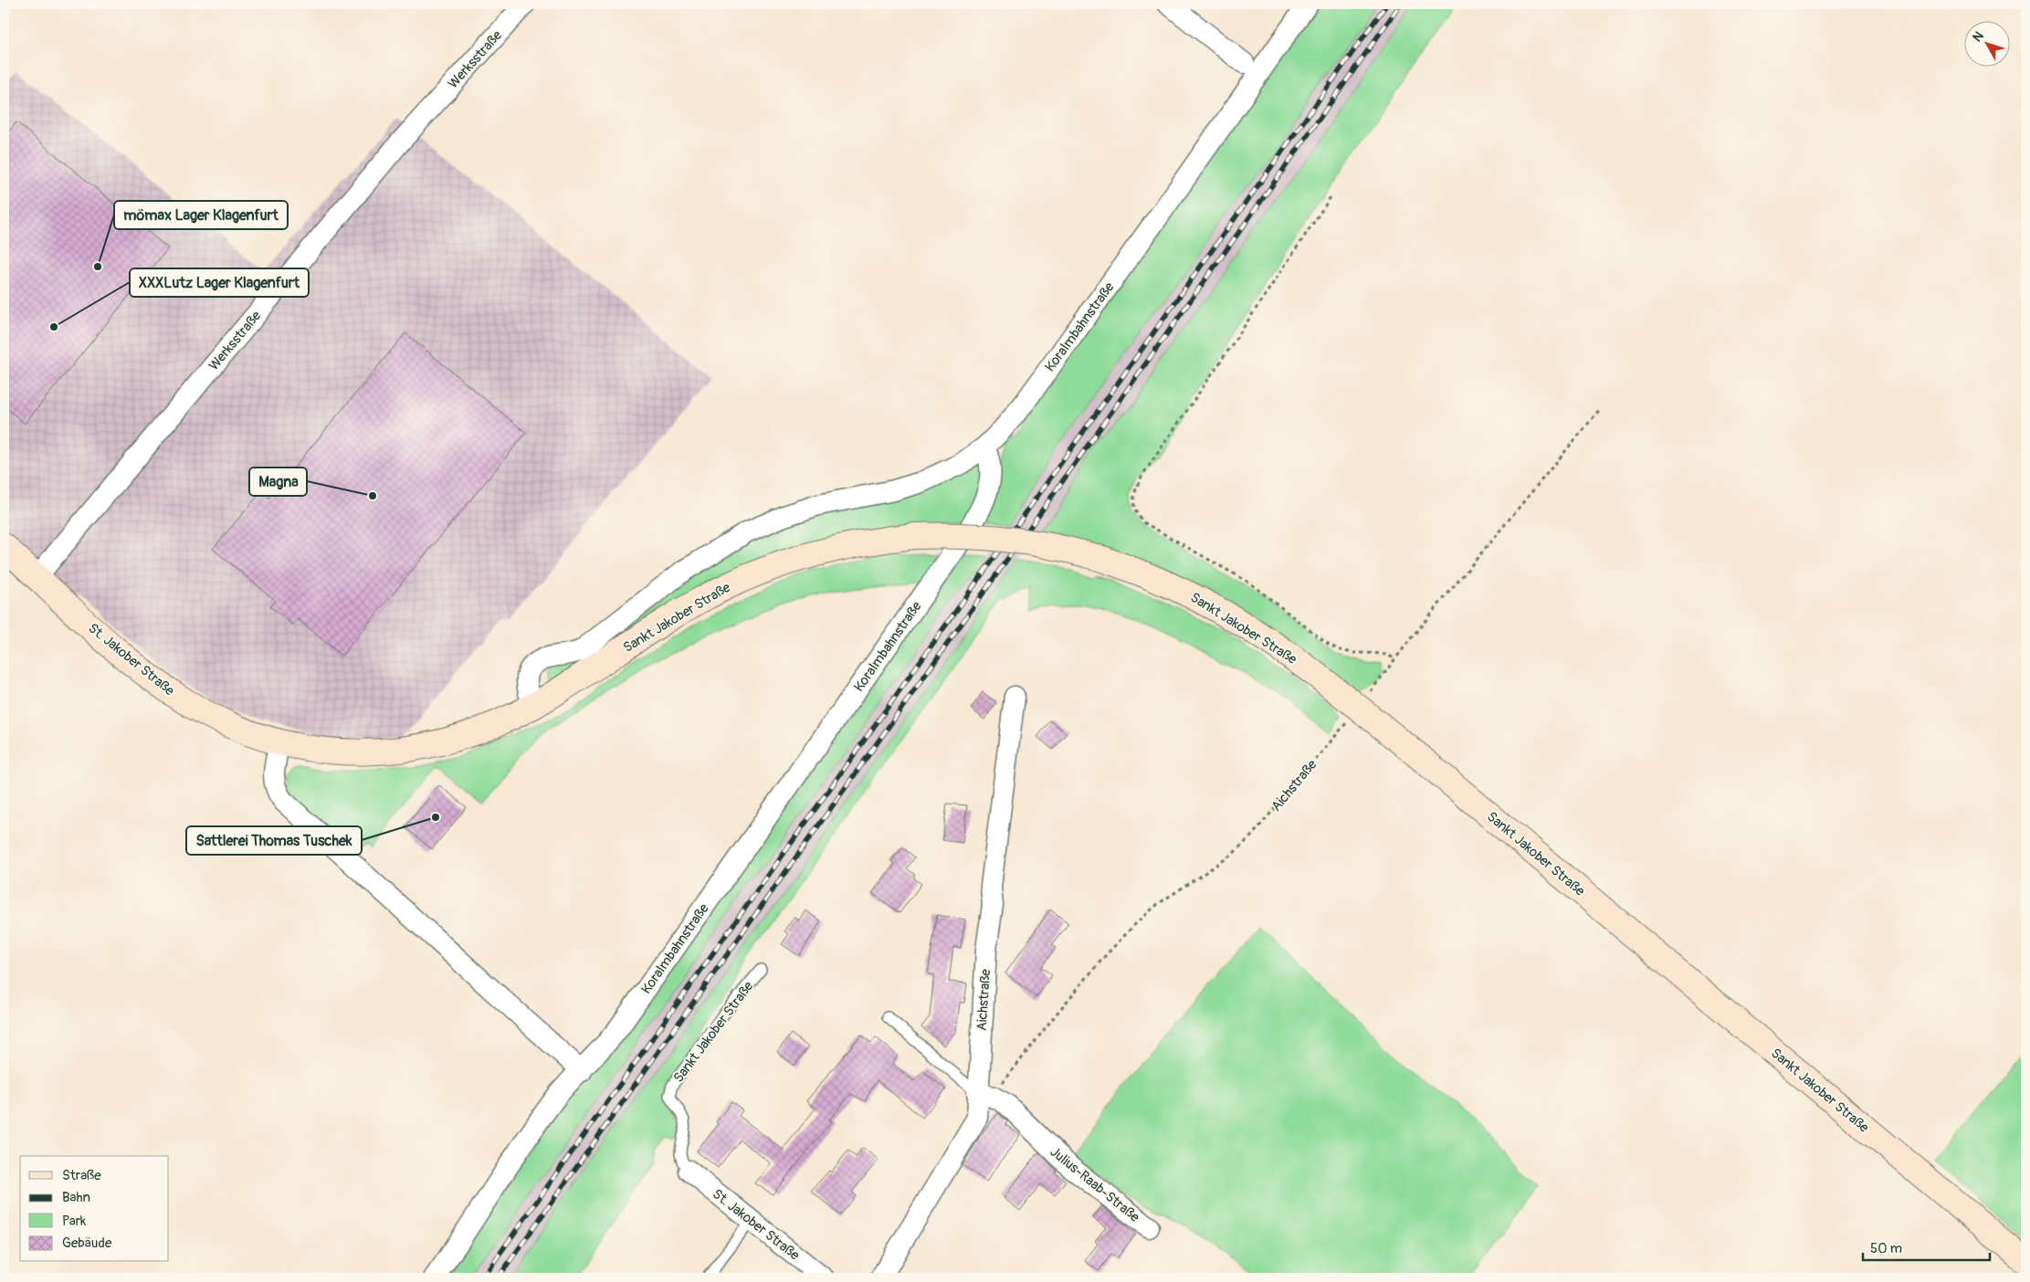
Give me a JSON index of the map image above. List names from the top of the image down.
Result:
{
  "streets": {
    "main road": ["Sankt Jakober Straße", "St. Jakober Straße"],
    "street": [
      "Werksstraße",
      "Koralmbahnstraße",
      "Aichstraße",
      "Julius-Raab-Straße"
    ]
  },
  "crossings": [
    ["Werksstraße", "St. Jakober Straße"],
    ["Sankt Jakober Straße", "St. Jakober Straße"],
    ["Sankt Jakober Straße", "Aichstraße"],
    ["Aichstraße", "Julius-Raab-Straße"]
  ],
  "places": [
    "mömax Lager Klagenfurt",
    "XXXLutz Lager Klagenfurt",
    "Magna",
    "Sattlerei Thomas Tuschek"
  ],
  "legend": [
    "Straße",
    "Bahn",
    "Park",
    "Gebäude"
  ],
  "scale_bar": "50 m",
  "north": "top left"
}
